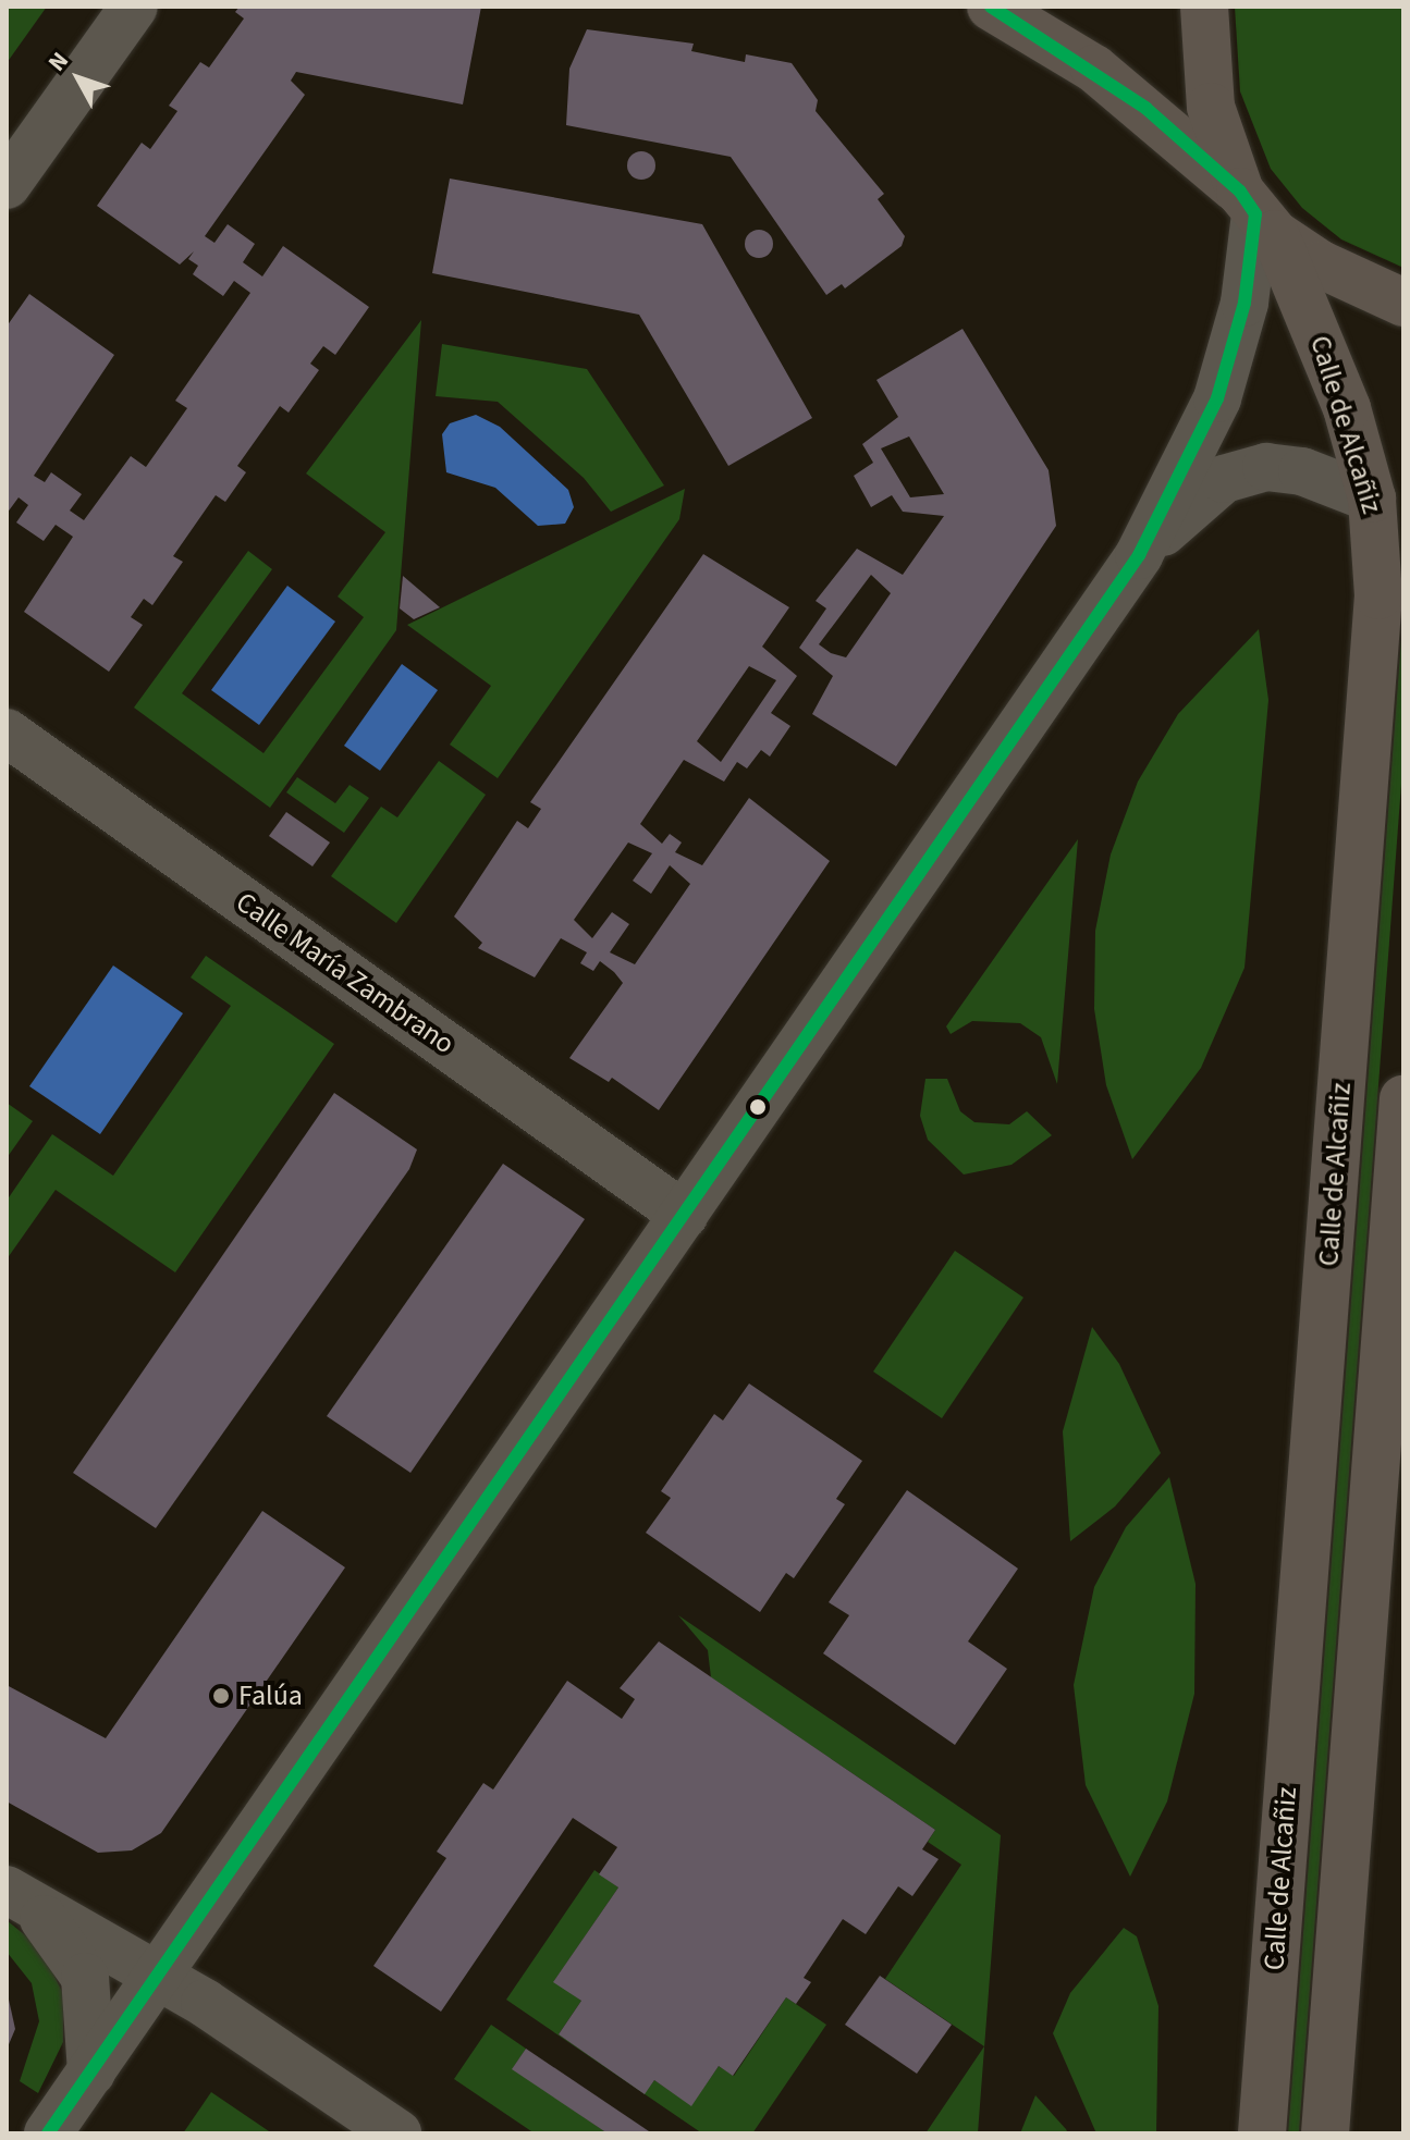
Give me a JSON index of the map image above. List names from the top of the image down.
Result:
{
  "streets": {
    "main road": ["Calle de Alcañiz"],
    "street": ["Calle María Zambrano"]
  },
  "places": ["Falúa"],
  "north": "top left"
}
